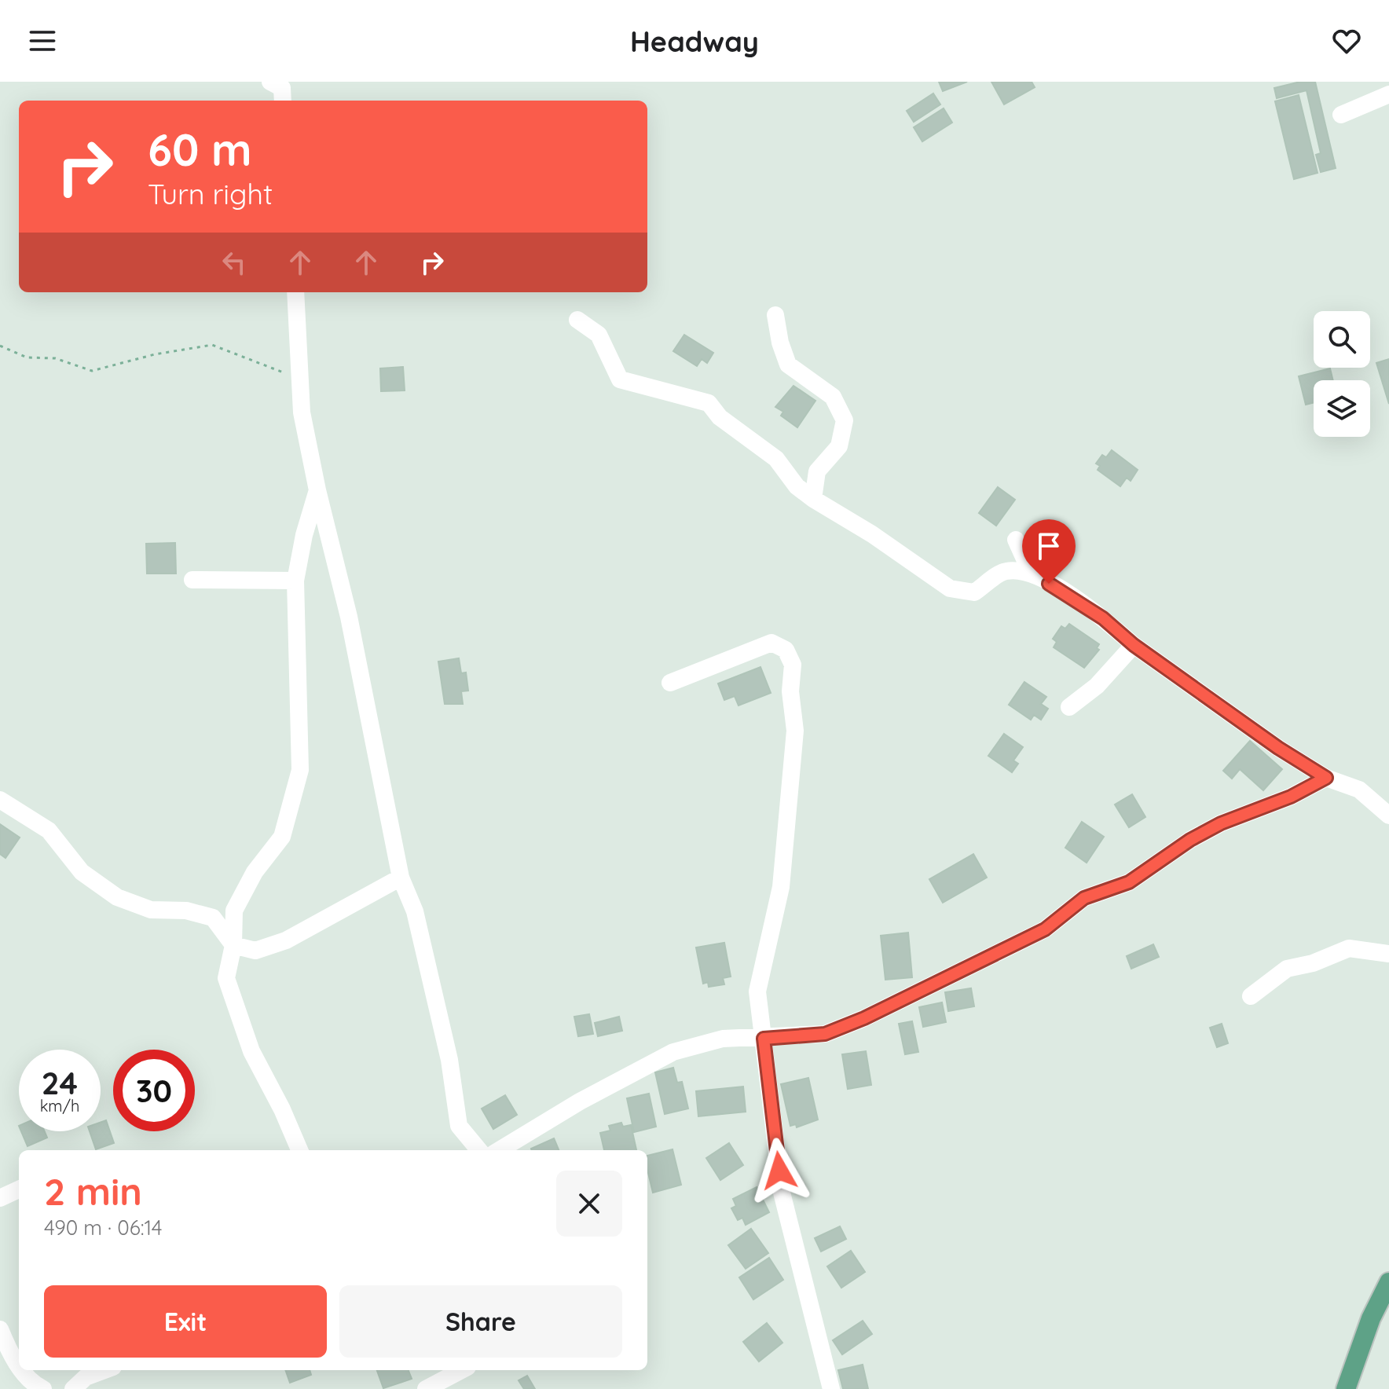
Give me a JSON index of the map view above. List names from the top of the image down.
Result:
{
  "page": {
    "header": "Headway",
    "turn": ["60 m", "Turn right"],
    "speed": "24 km/h",
    "limit": "30",
    "heading": ["2 min", "490 m · 06:14"],
    "buttons": ["Exit", "Share"]
  }
}
